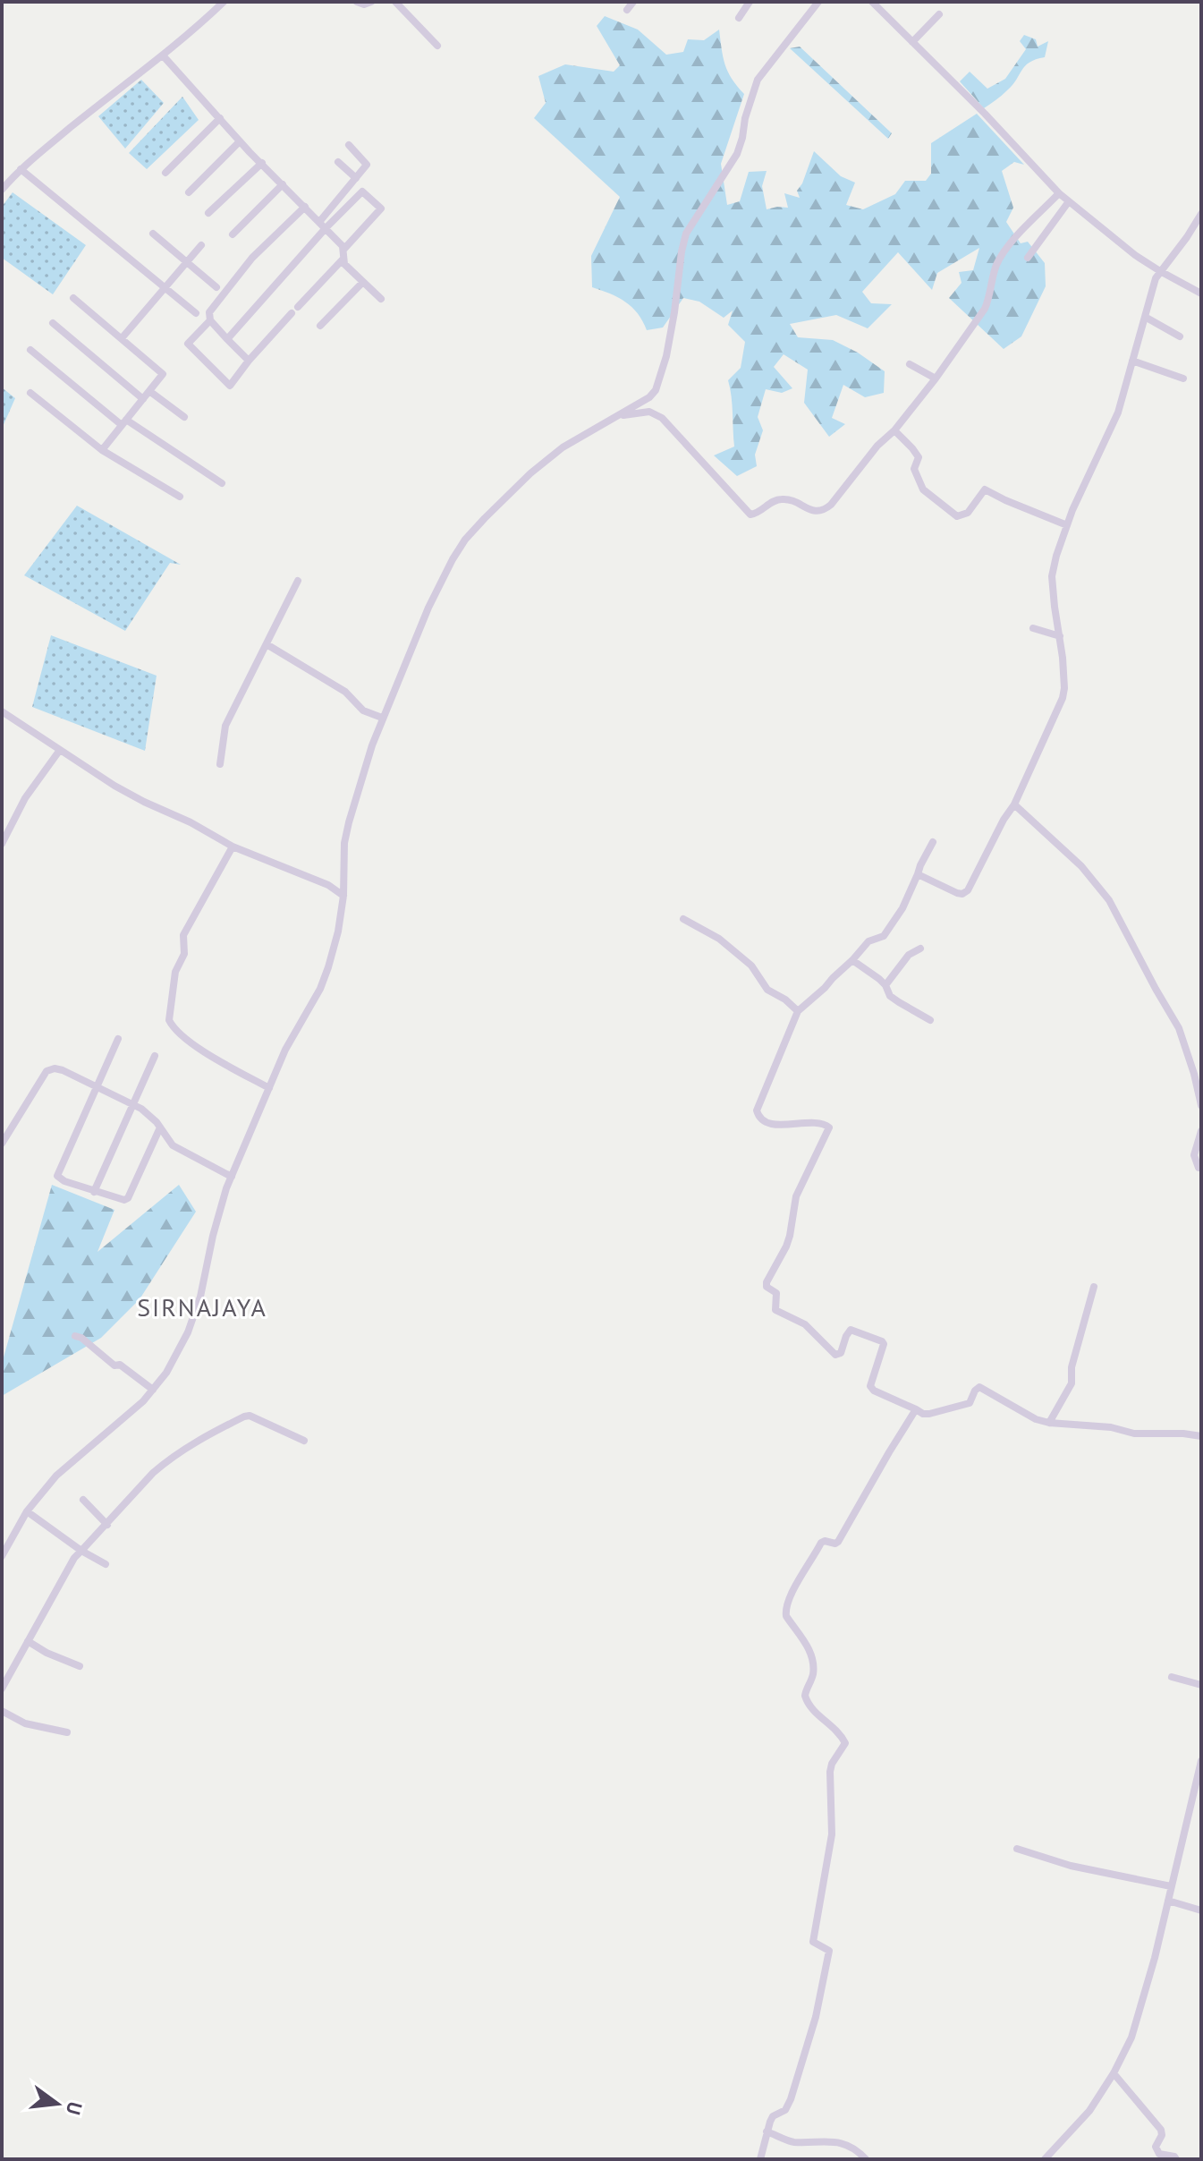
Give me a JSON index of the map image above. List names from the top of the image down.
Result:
{
  "districts": ["SIRNAJAYA"],
  "north": "right"
}
